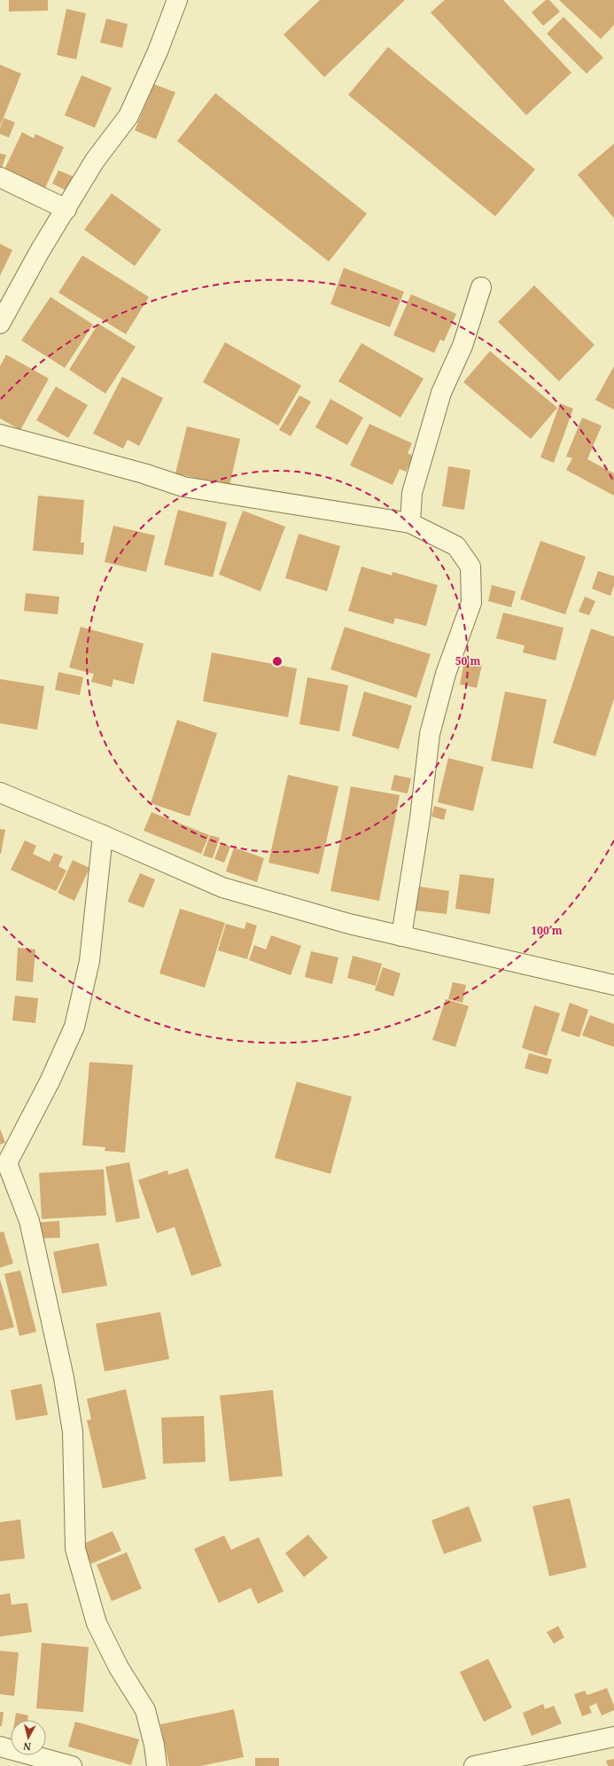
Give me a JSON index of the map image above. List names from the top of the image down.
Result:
{
  "north": "bottom",
  "rings": ["50 m", "100 m"]
}
